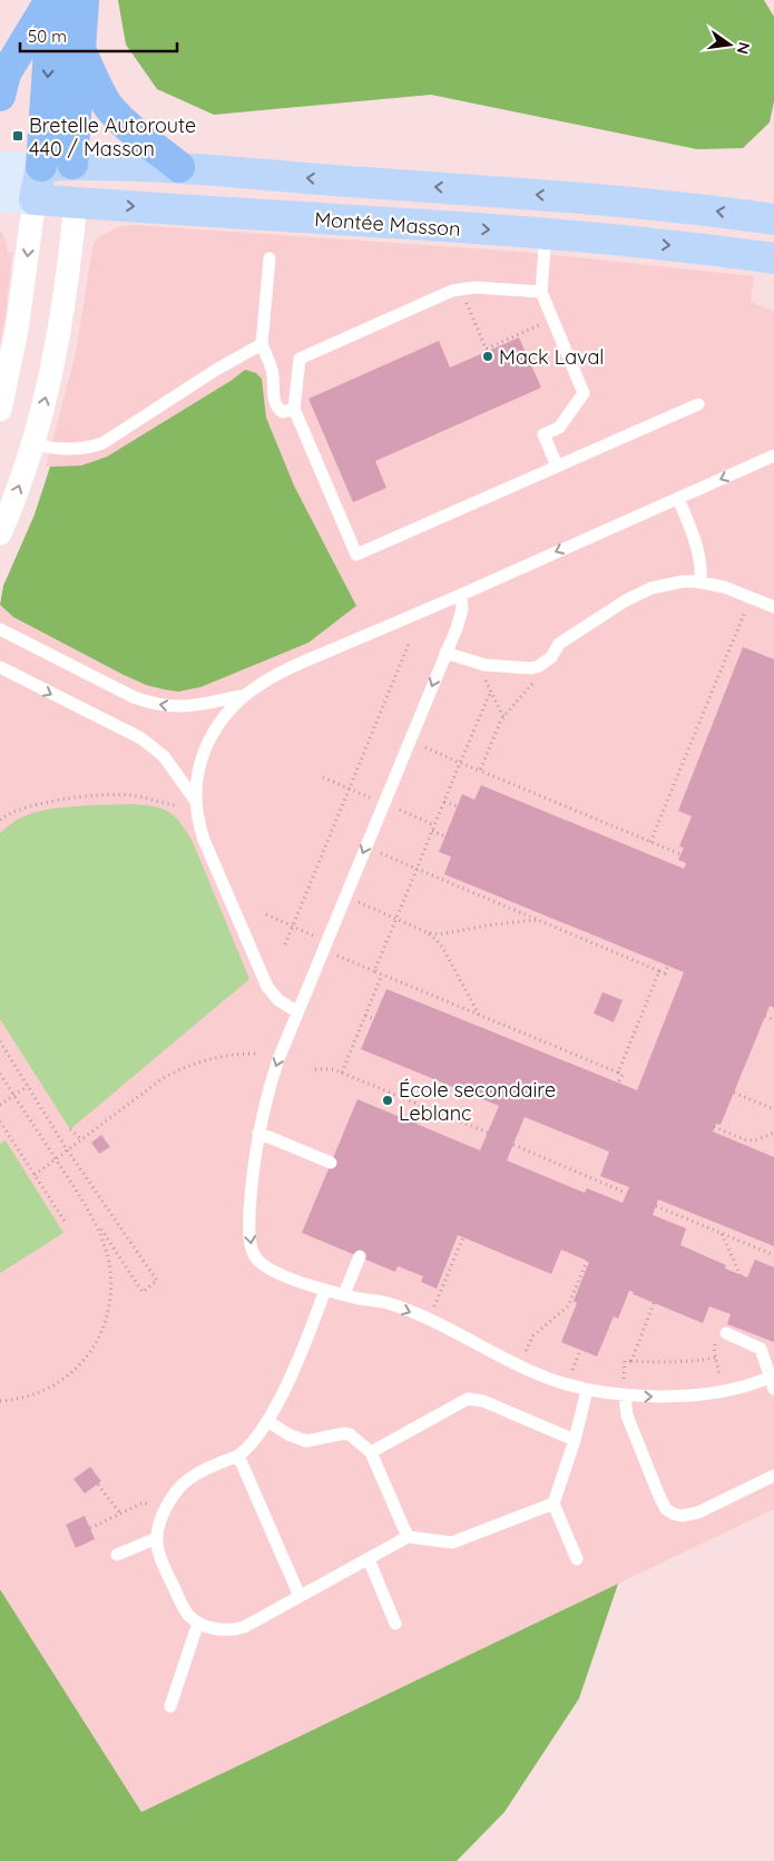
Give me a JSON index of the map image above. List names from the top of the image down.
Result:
{
  "streets": {
    "main road": ["Montée Masson"]
  },
  "places": {
    "transit": ["Bretelle Autoroute 440 / Masson"],
    "other": ["Mack Laval", "École secondaire Leblanc"]
  },
  "scale_bar": "50 m",
  "north": "right"
}
